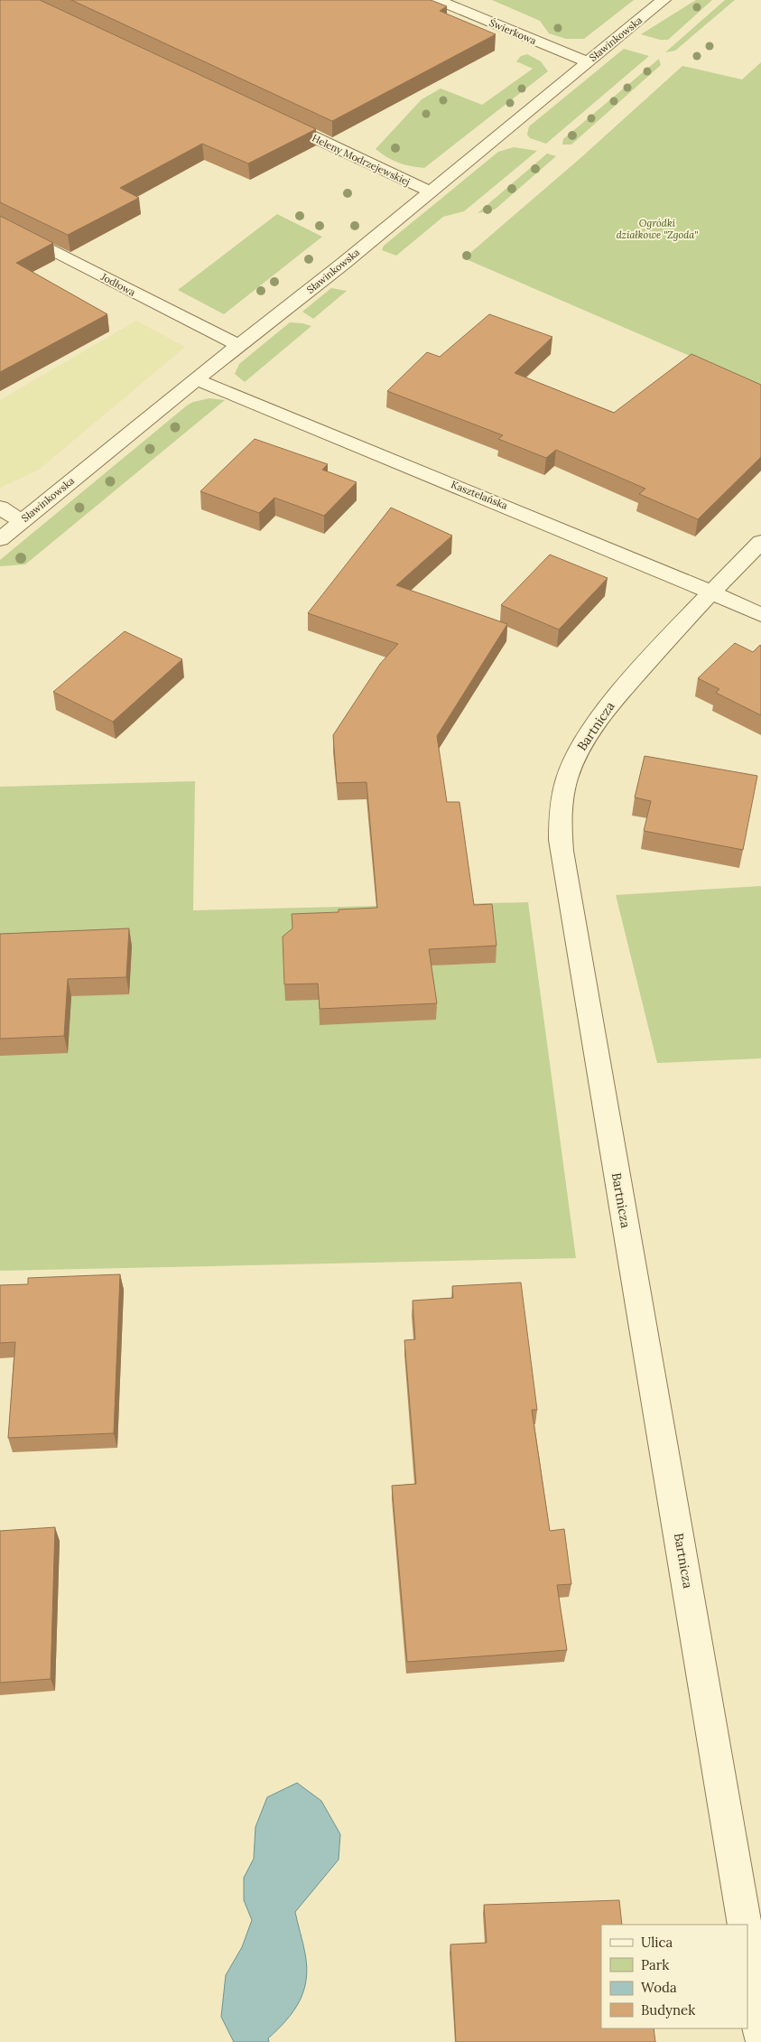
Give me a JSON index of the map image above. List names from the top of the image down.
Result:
{
  "streets": {
    "street": [
      "Świerkowa",
      "Sławinkowska",
      "Heleny Modrzejewskiej",
      "Jodłowa",
      "Kasztelańska",
      "Bartnicza"
    ]
  },
  "crossings": [
    ["Świerkowa", "Sławinkowska"],
    ["Sławinkowska", "Heleny Modrzejewskiej"],
    ["Sławinkowska", "Jodłowa"],
    ["Sławinkowska", "Kasztelańska"],
    ["Kasztelańska", "Bartnicza"]
  ],
  "parks": ["Ogródki działkowe \"Zgoda\""],
  "legend": [
    "Ulica",
    "Park",
    "Woda",
    "Budynek"
  ]
}
